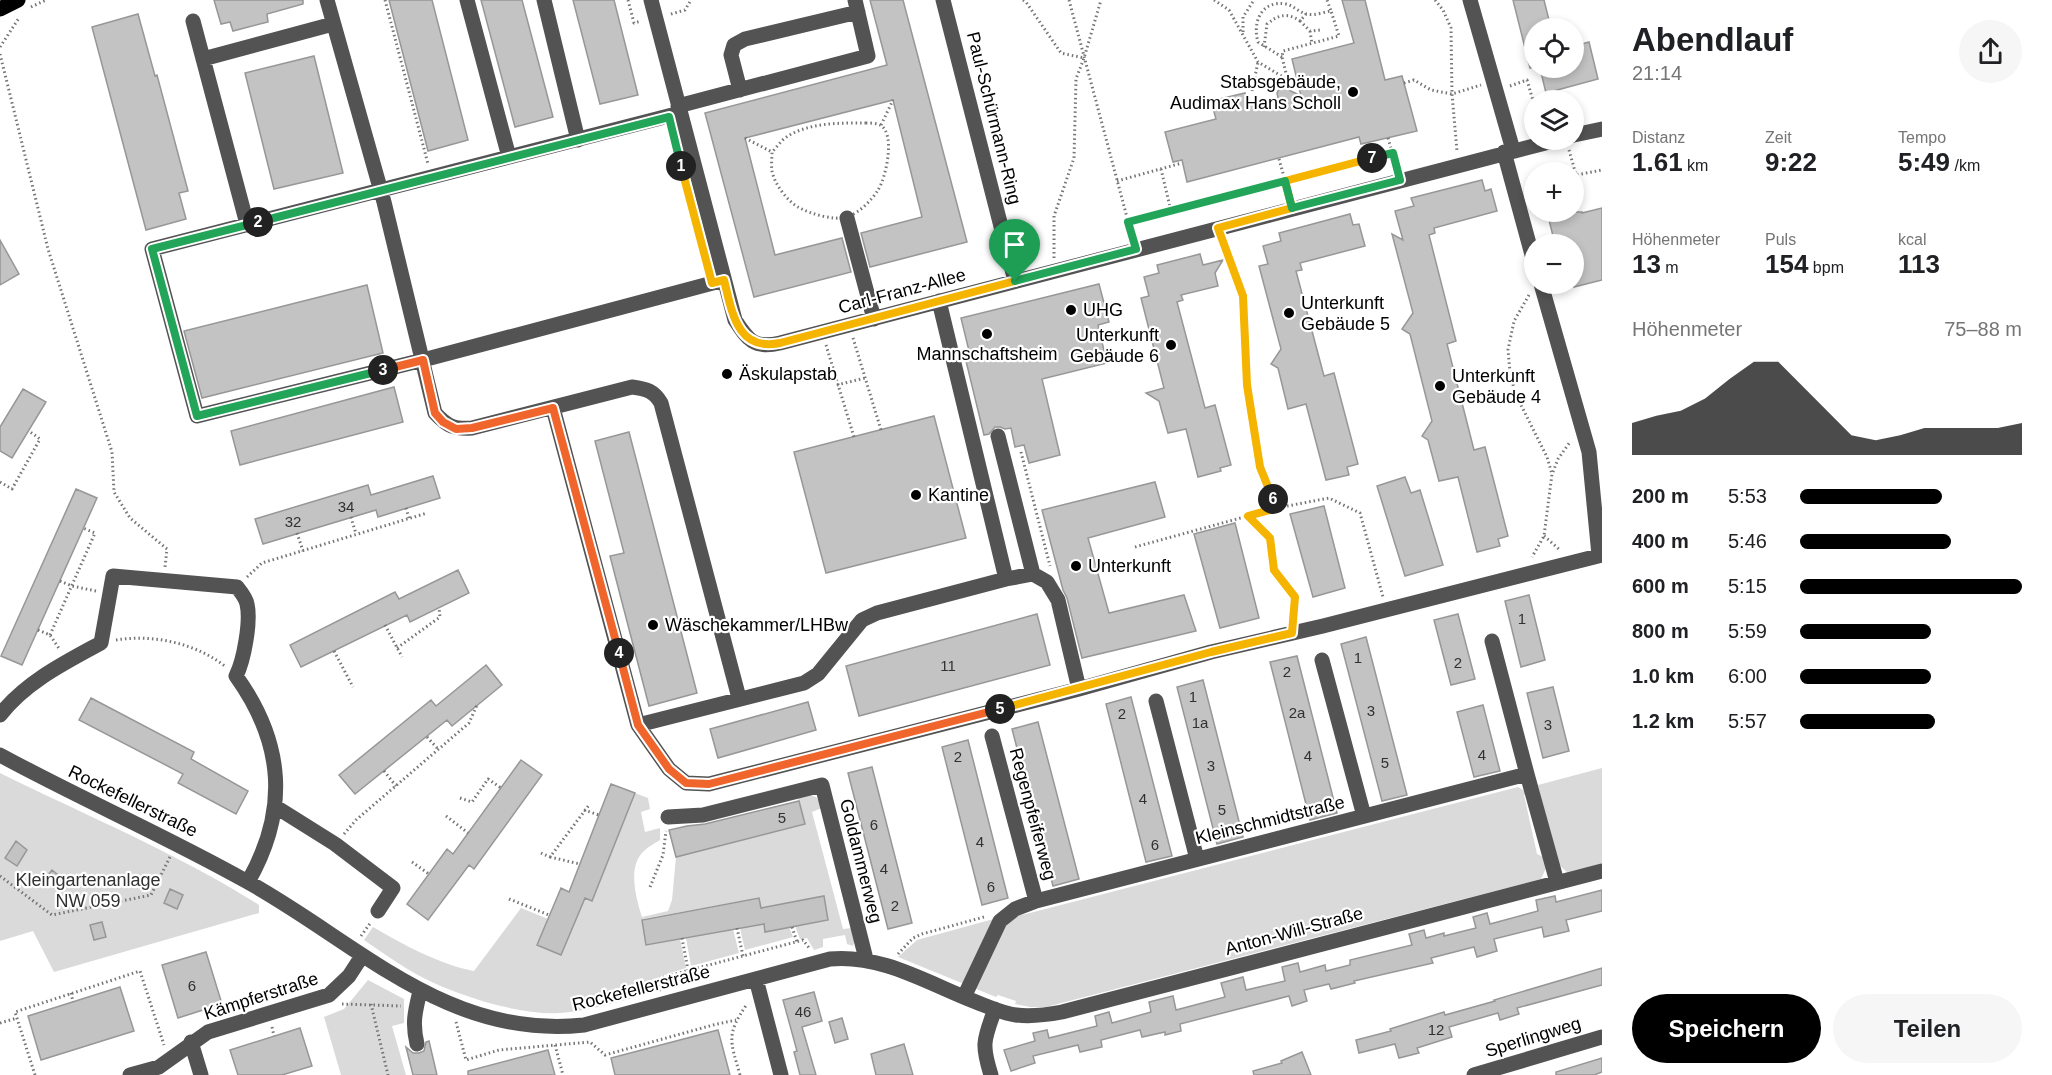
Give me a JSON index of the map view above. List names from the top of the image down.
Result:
{
  "streets": {
    "street": [
      "Paul-Schürmann-Ring",
      "Carl-Franz-Allee",
      "Rockefellerstraße",
      "Regenpfeiferweg",
      "Kleinschmidtstraße",
      "Goldammerweg",
      "Anton-Will-Straße",
      "Kämpferstraße",
      "Sperlingweg"
    ]
  },
  "crossings": [
    ["Paul-Schürmann-Ring", "Carl-Franz-Allee"],
    ["Rockefellerstraße", "Kleinschmidtstraße"],
    ["Rockefellerstraße", "Goldammerweg"],
    ["Rockefellerstraße", "Anton-Will-Straße"],
    ["Rockefellerstraße", "Kämpferstraße"],
    ["Regenpfeiferweg", "Kleinschmidtstraße"]
  ],
  "parks": ["Kleingartenanlage NW 059"],
  "places": [
    "Stabsgebäude, Audimax Hans Scholl",
    "UHG",
    "Unterkunft Gebäude 5",
    "Mannschaftsheim",
    "Unterkunft Gebäude 6",
    "Äskulapstab",
    "Unterkunft Gebäude 4",
    "Kantine",
    "Unterkunft",
    "Wäschekammer/LHBw"
  ],
  "house_numbers": [
    "34",
    "32",
    "1",
    "1",
    "2",
    "11",
    "2",
    "1",
    "3",
    "2a",
    "2",
    "1a",
    "3",
    "4",
    "4",
    "2",
    "5",
    "3",
    "4",
    "5",
    "5",
    "6",
    "4",
    "6",
    "4",
    "6",
    "2",
    "6",
    "46",
    "12"
  ],
  "page": {
    "heading": ["Abendlauf", "21:14"],
    "map_buttons": ["+", "−"],
    "stats": [
      ["Distanz", "1.61 km"],
      ["Zeit", "9:22"],
      ["Tempo", "5:49 /km"],
      ["Höhenmeter", "13 m"],
      ["Puls", "154 bpm"],
      ["kcal", "113"]
    ],
    "pins": [
      "7",
      "1",
      "2",
      "3",
      "6",
      "4",
      "5"
    ],
    "chart": ["Höhenmeter", "75–88 m"],
    "list": [
      {
        "name": "200 m",
        "note": "5:53"
      },
      {
        "name": "400 m",
        "note": "5:46"
      },
      {
        "name": "600 m",
        "note": "5:15"
      },
      {
        "name": "800 m",
        "note": "5:59"
      },
      {
        "name": "1.0 km",
        "note": "6:00"
      },
      {
        "name": "1.2 km",
        "note": "5:57"
      }
    ],
    "buttons": ["Speichern", "Teilen"]
  }
}
